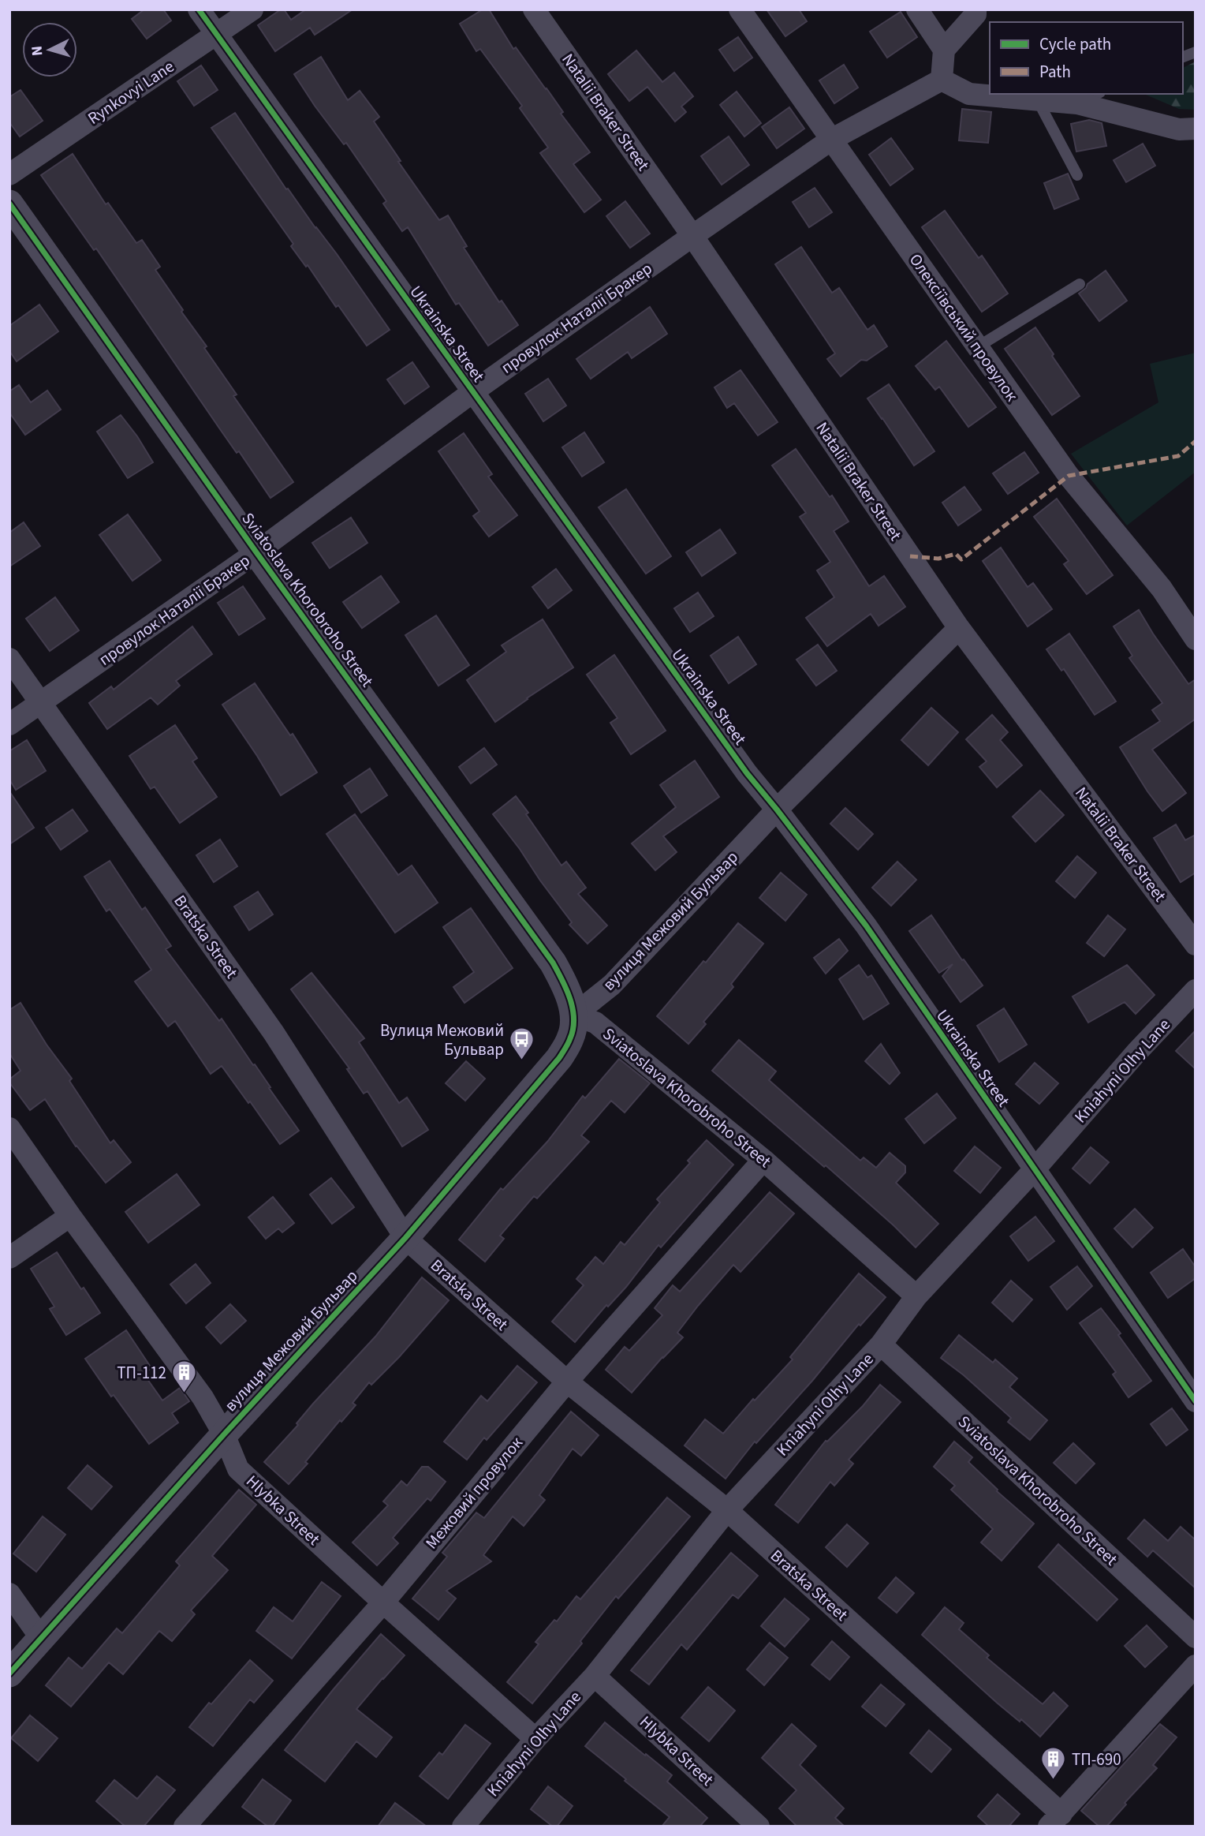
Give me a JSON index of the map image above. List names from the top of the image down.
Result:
{
  "streets": {
    "street": [
      "Rynkovyi Lane",
      "Natalii Braker Street",
      "провулок Наталії Бракер",
      "Олексіївський провулок",
      "Ukrainska Street",
      "Sviatoslava Khorobroho Street",
      "вулиця Межовий Бульвар",
      "Bratska Street",
      "Kniahyni Olhy Lane",
      "Межовий провулок",
      "Hlybka Street"
    ]
  },
  "crossings": [
    ["Rynkovyi Lane", "Ukrainska Street"],
    ["Natalii Braker Street", "провулок Наталії Бракер"],
    ["Natalii Braker Street", "вулиця Межовий Бульвар"],
    ["провулок Наталії Бракер", "Олексіївський провулок"],
    ["провулок Наталії Бракер", "Ukrainska Street"],
    ["провулок Наталії Бракер", "Sviatoslava Khorobroho Street"],
    ["провулок Наталії Бракер", "Bratska Street"],
    ["Ukrainska Street", "вулиця Межовий Бульвар"],
    ["Ukrainska Street", "Kniahyni Olhy Lane"],
    ["Sviatoslava Khorobroho Street", "вулиця Межовий Бульвар"],
    ["Sviatoslava Khorobroho Street", "Kniahyni Olhy Lane"],
    ["Sviatoslava Khorobroho Street", "Межовий провулок"],
    ["вулиця Межовий Бульвар", "Bratska Street"],
    ["вулиця Межовий Бульвар", "Hlybka Street"],
    ["Bratska Street", "Kniahyni Olhy Lane"],
    ["Bratska Street", "Межовий провулок"],
    ["Kniahyni Olhy Lane", "Hlybka Street"],
    ["Межовий провулок", "Hlybka Street"]
  ],
  "places": {
    "bus stop": ["Вулиця Межовий Бульвар"],
    "building": ["ТП-112", "ТП-690"]
  },
  "legend": ["Cycle path", "Path"],
  "north": "left"
}
